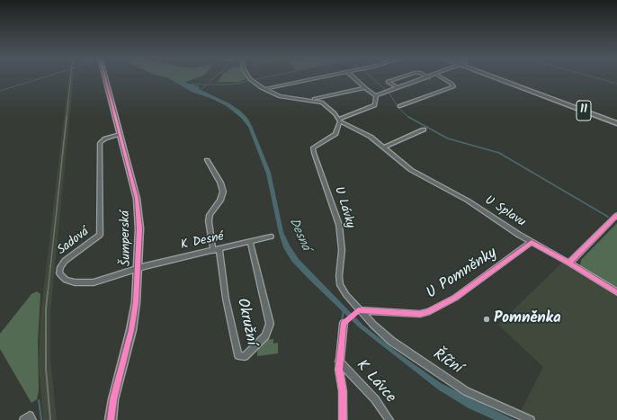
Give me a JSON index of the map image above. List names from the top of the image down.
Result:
{
  "streets": {
    "main road": ["11"],
    "street": [
      "U Lávky",
      "U Splavu",
      "Šumperská",
      "Sadová",
      "K Desné",
      "U Pomněnky",
      "Okružní",
      "Říční",
      "K Lávce"
    ]
  },
  "crossings": [
    ["U Lávky", "U Splavu"],
    ["U Lávky", "U Pomněnky"],
    ["U Lávky", "Říční"],
    ["U Splavu", "U Pomněnky"],
    ["Šumperská", "Sadová"],
    ["Šumperská", "K Desné"],
    ["Sadová", "K Desné"],
    ["K Desné", "Okružní"],
    ["U Pomněnky", "Říční"]
  ],
  "water": ["Desná"],
  "places": ["Pomněnka"]
}
